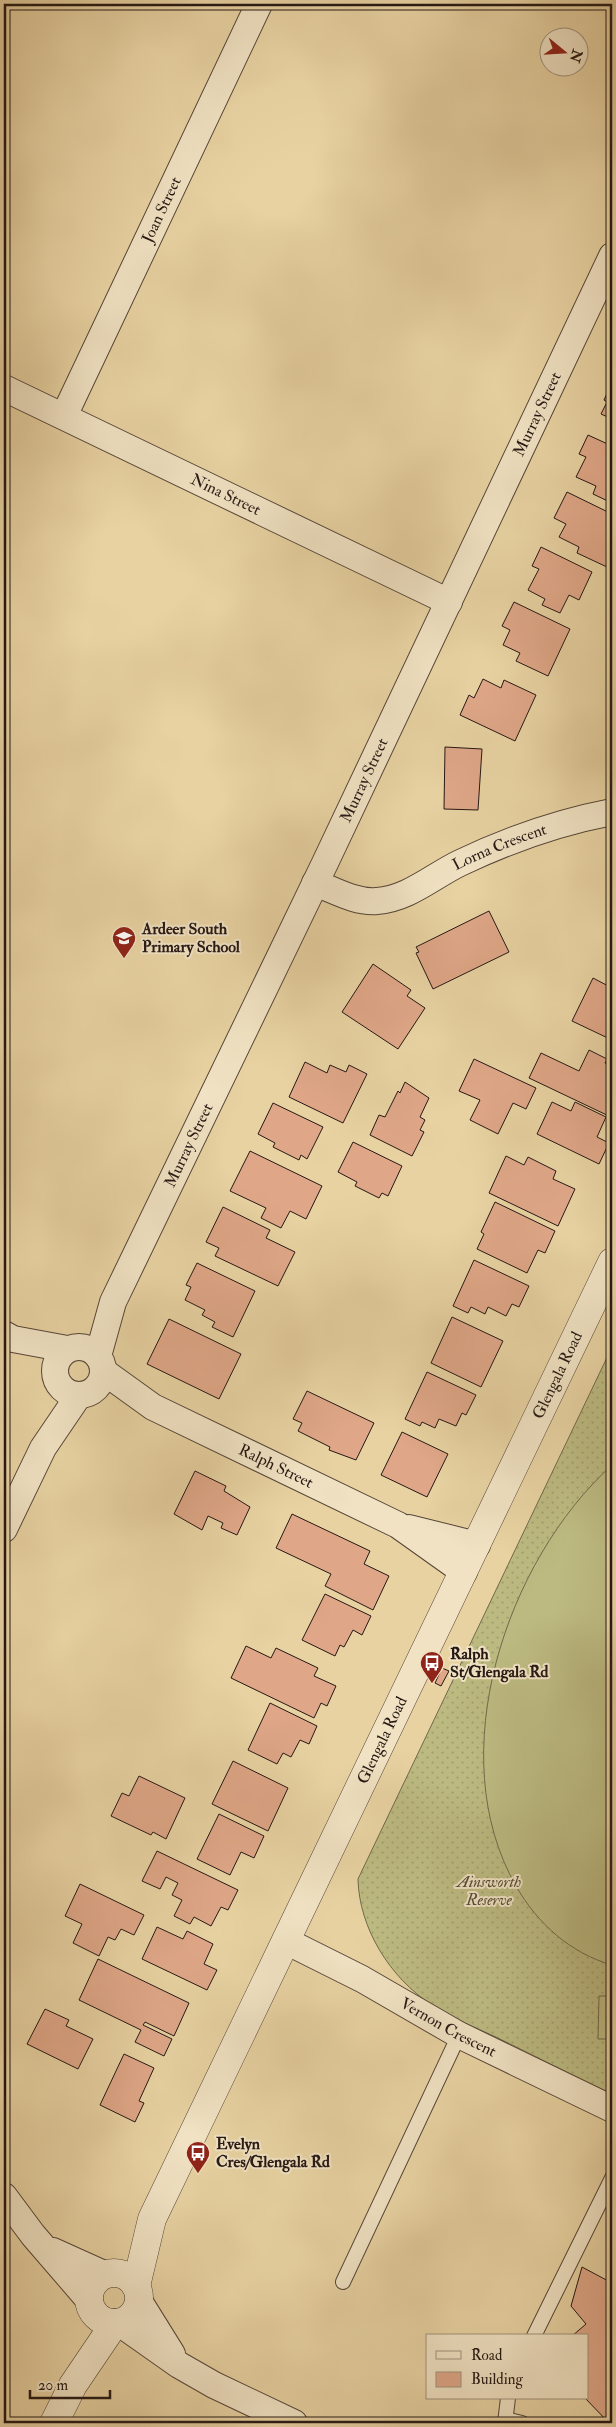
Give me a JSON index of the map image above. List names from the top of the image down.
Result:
{
  "streets": {
    "street": [
      "Joan Street",
      "Murray Street",
      "Nina Street",
      "Lorna Crescent",
      "Glengala Road",
      "Ralph Street",
      "Vernon Crescent"
    ]
  },
  "crossings": [
    ["Joan Street", "Nina Street"],
    ["Murray Street", "Nina Street"],
    ["Murray Street", "Lorna Crescent"],
    ["Murray Street", "Ralph Street"],
    ["Glengala Road", "Ralph Street"],
    ["Glengala Road", "Vernon Crescent"]
  ],
  "parks": ["Ainsworth Reserve"],
  "places": {
    "school or university": ["Ardeer South Primary School"],
    "bus stop": ["Ralph St/Glengala Rd", "Evelyn Cres/Glengala Rd"]
  },
  "legend": ["Road", "Building"],
  "scale_bar": "20 m",
  "north": "right"
}
